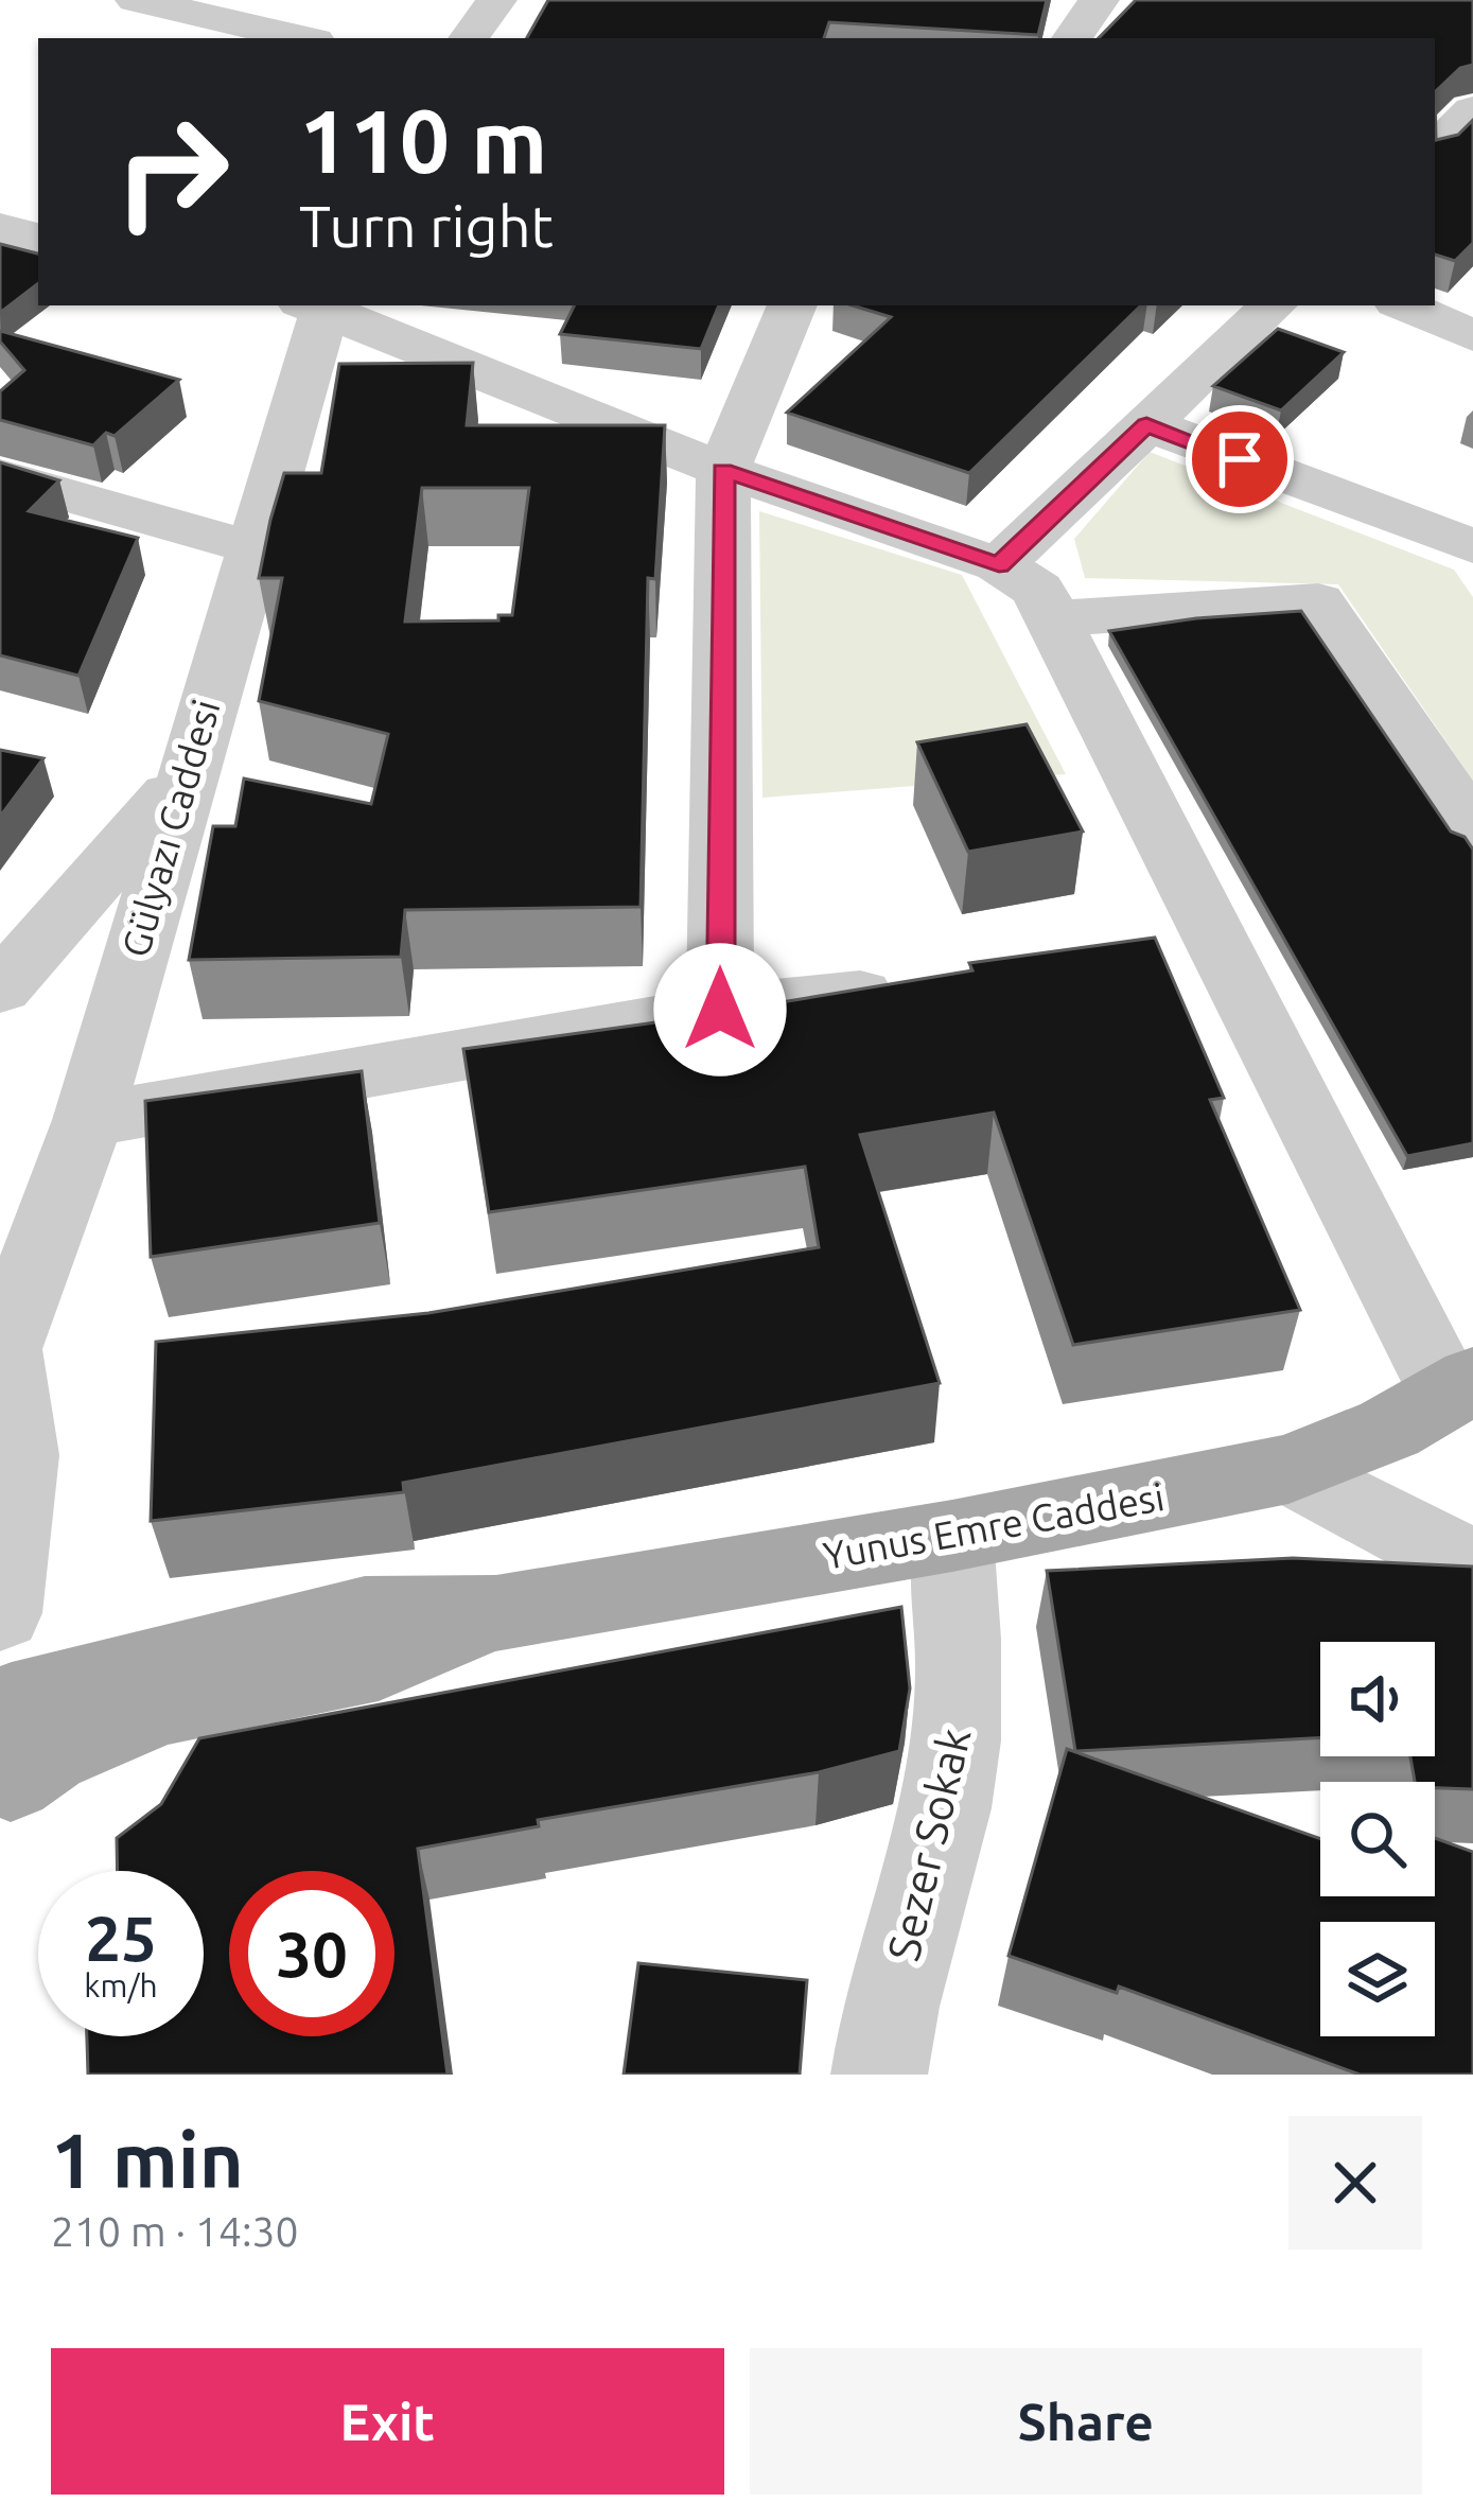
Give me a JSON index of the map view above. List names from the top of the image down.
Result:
{
  "streets": {
    "main road": ["Yunus Emre Caddesi"],
    "street": ["Gülyazı Caddesi", "Sezer Sokak"]
  },
  "crossings": [
    ["Yunus Emre Caddesi", "Sezer Sokak"]
  ],
  "page": {
    "turn": ["110 m", "Turn right"],
    "speed": "25 km/h",
    "limit": "30",
    "heading": ["1 min", "210 m · 14:30"],
    "buttons": ["Exit", "Share"]
  }
}
